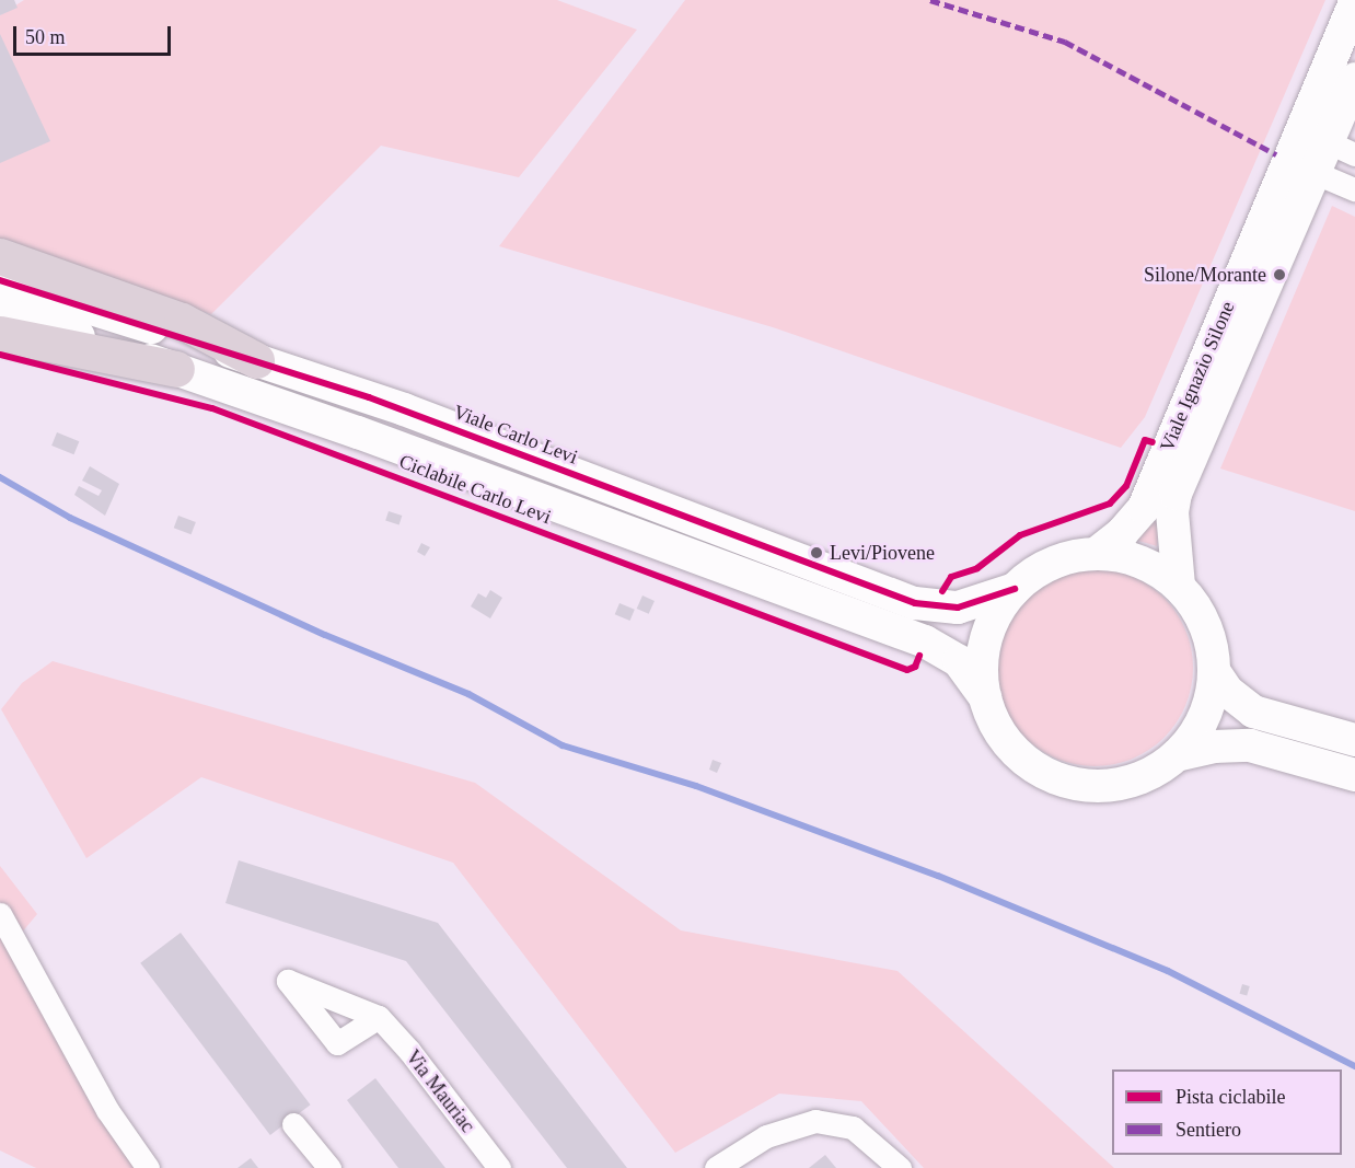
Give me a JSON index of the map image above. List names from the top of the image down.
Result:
{
  "streets": {
    "street": ["Viale Ignazio Silone", "Viale Carlo Levi", "Via Mauriac"],
    "cycle path": ["Ciclabile Carlo Levi"]
  },
  "crossings": [
    ["Viale Ignazio Silone", "Viale Carlo Levi"]
  ],
  "places": ["Silone/Morante", "Levi/Piovene"],
  "legend": ["Pista ciclabile", "Sentiero"],
  "scale_bar": "50 m"
}
